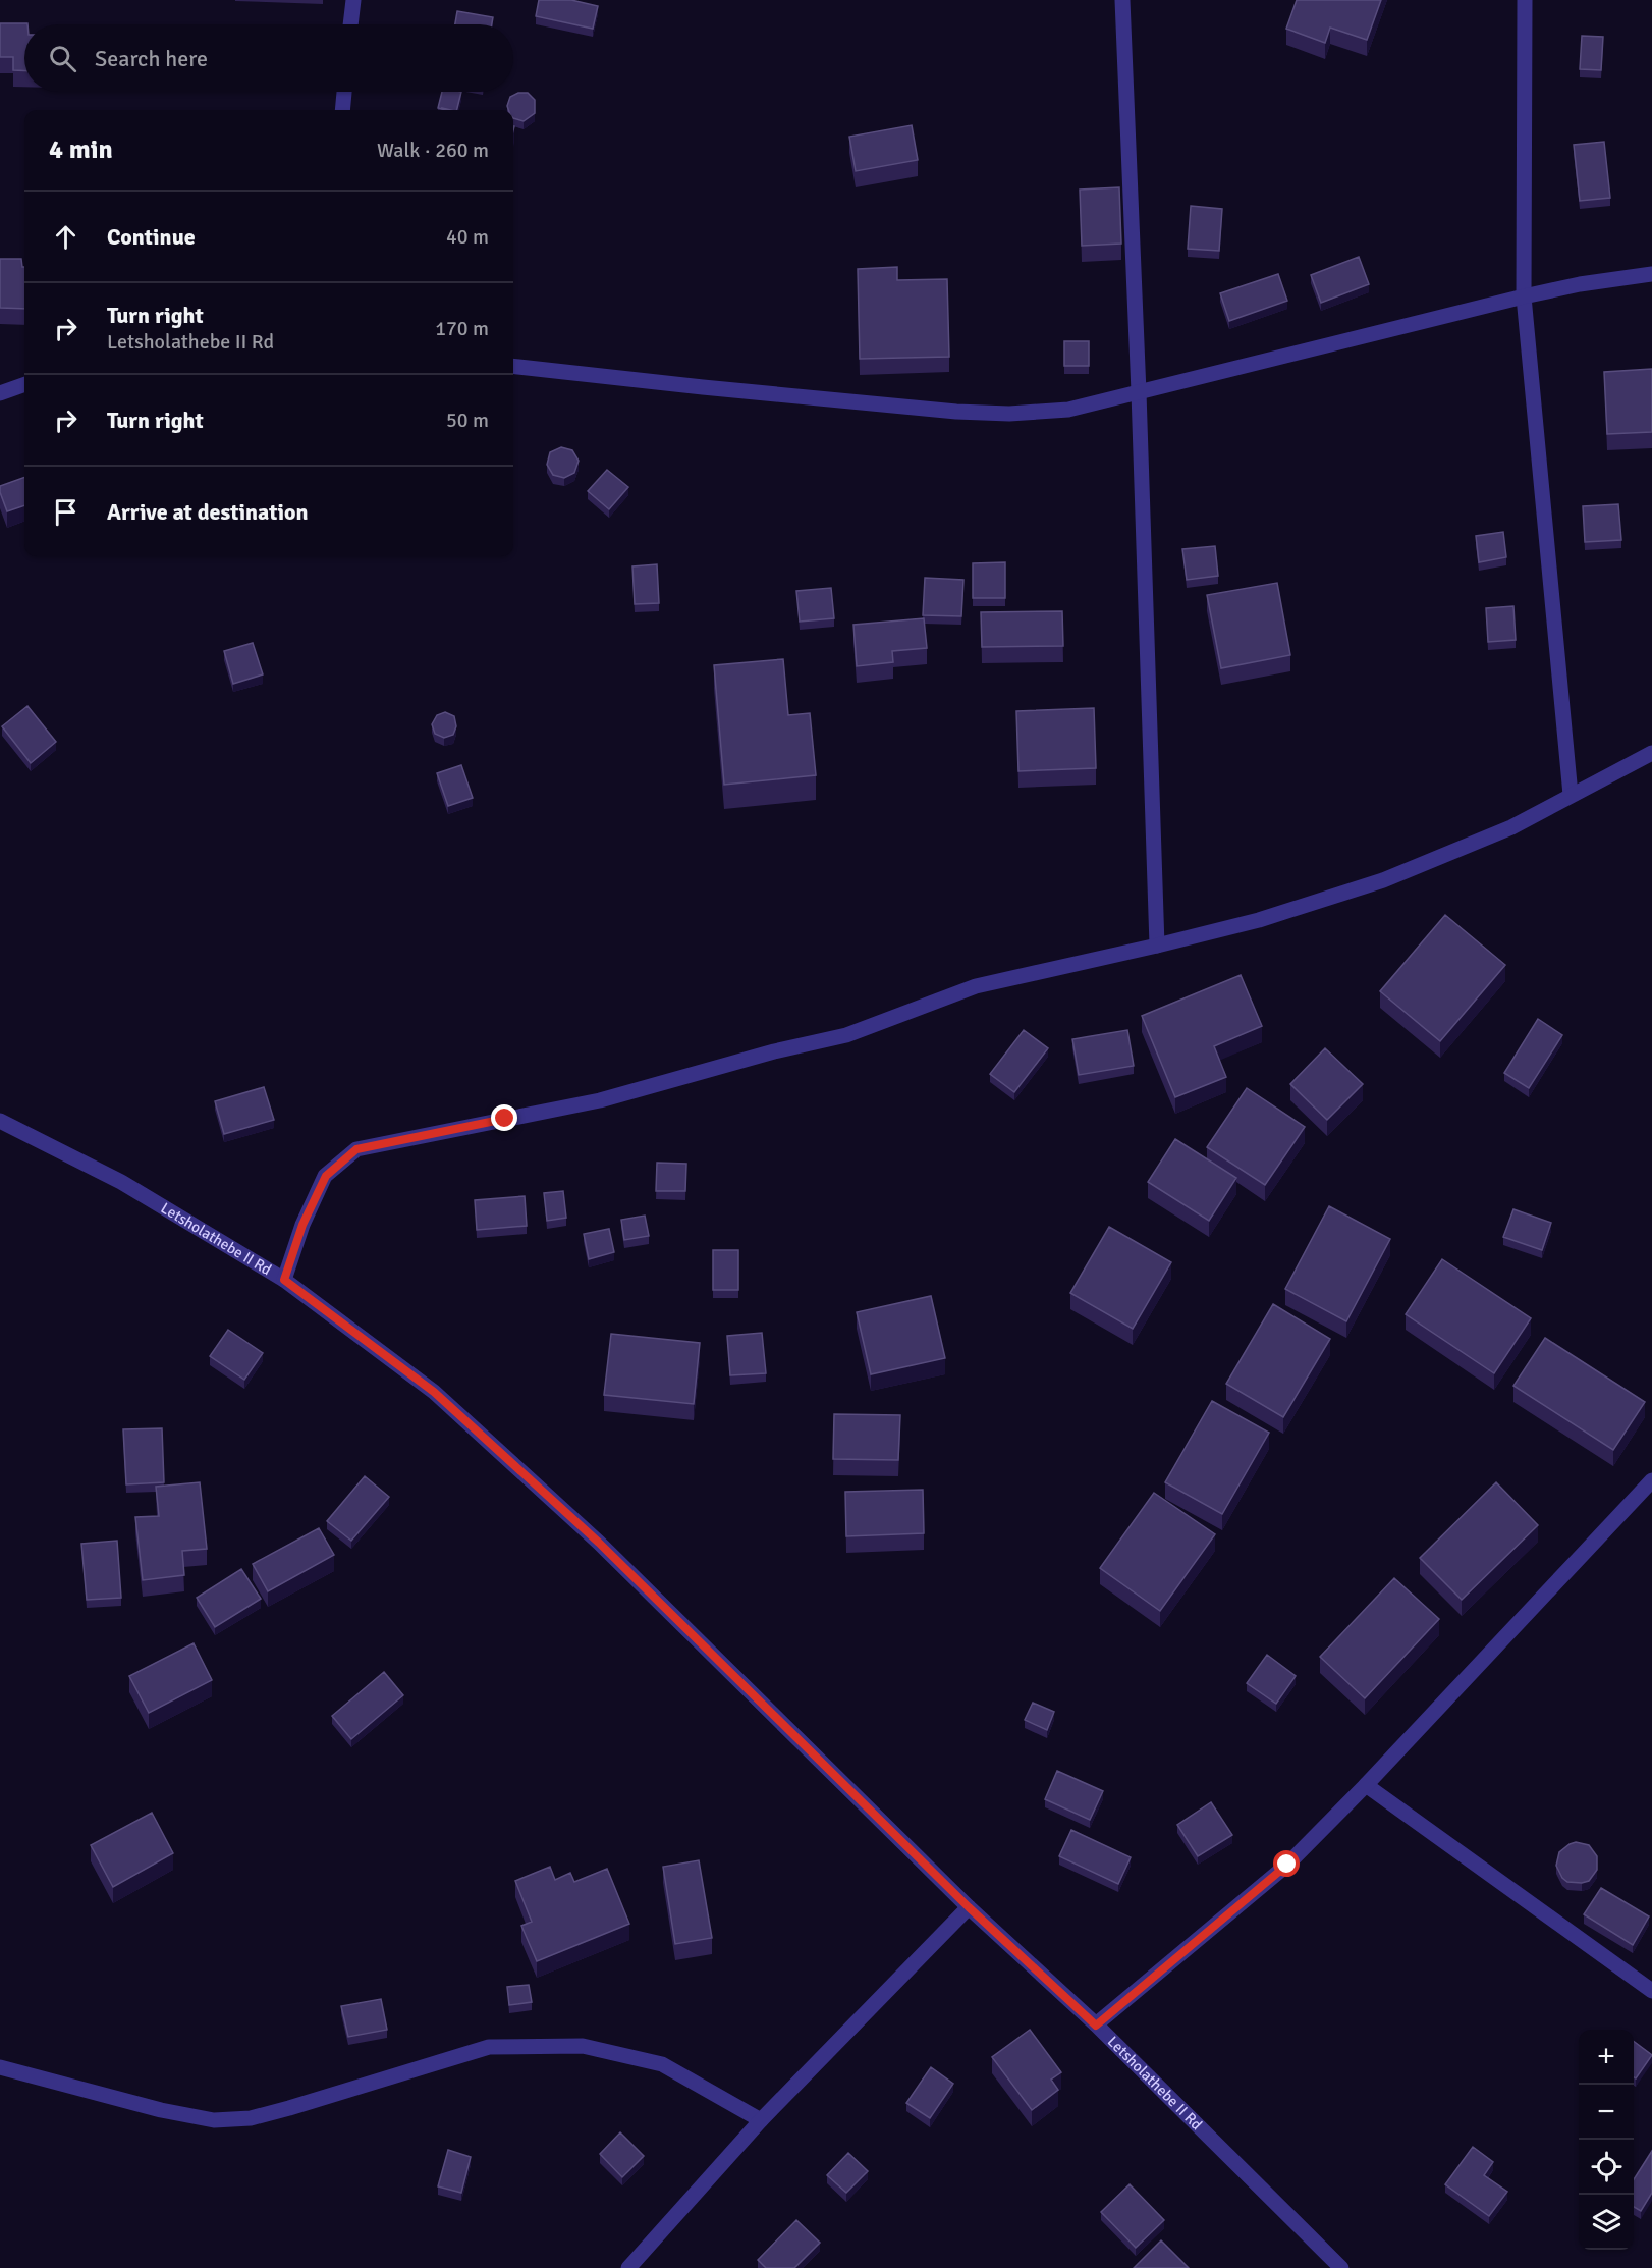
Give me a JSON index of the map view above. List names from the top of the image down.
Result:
{
  "streets": {
    "street": ["Letsholathebe II Rd"]
  },
  "page": {
    "search": "Search here",
    "heading": ["4 min", "Walk · 260 m"],
    "list": [
      ["Continue", "40 m"],
      ["Turn right", "Letsholathebe II Rd", "170 m"],
      ["Turn right", "50 m"],
      "Arrive at destination"
    ],
    "map_buttons": ["+", "−"]
  }
}
